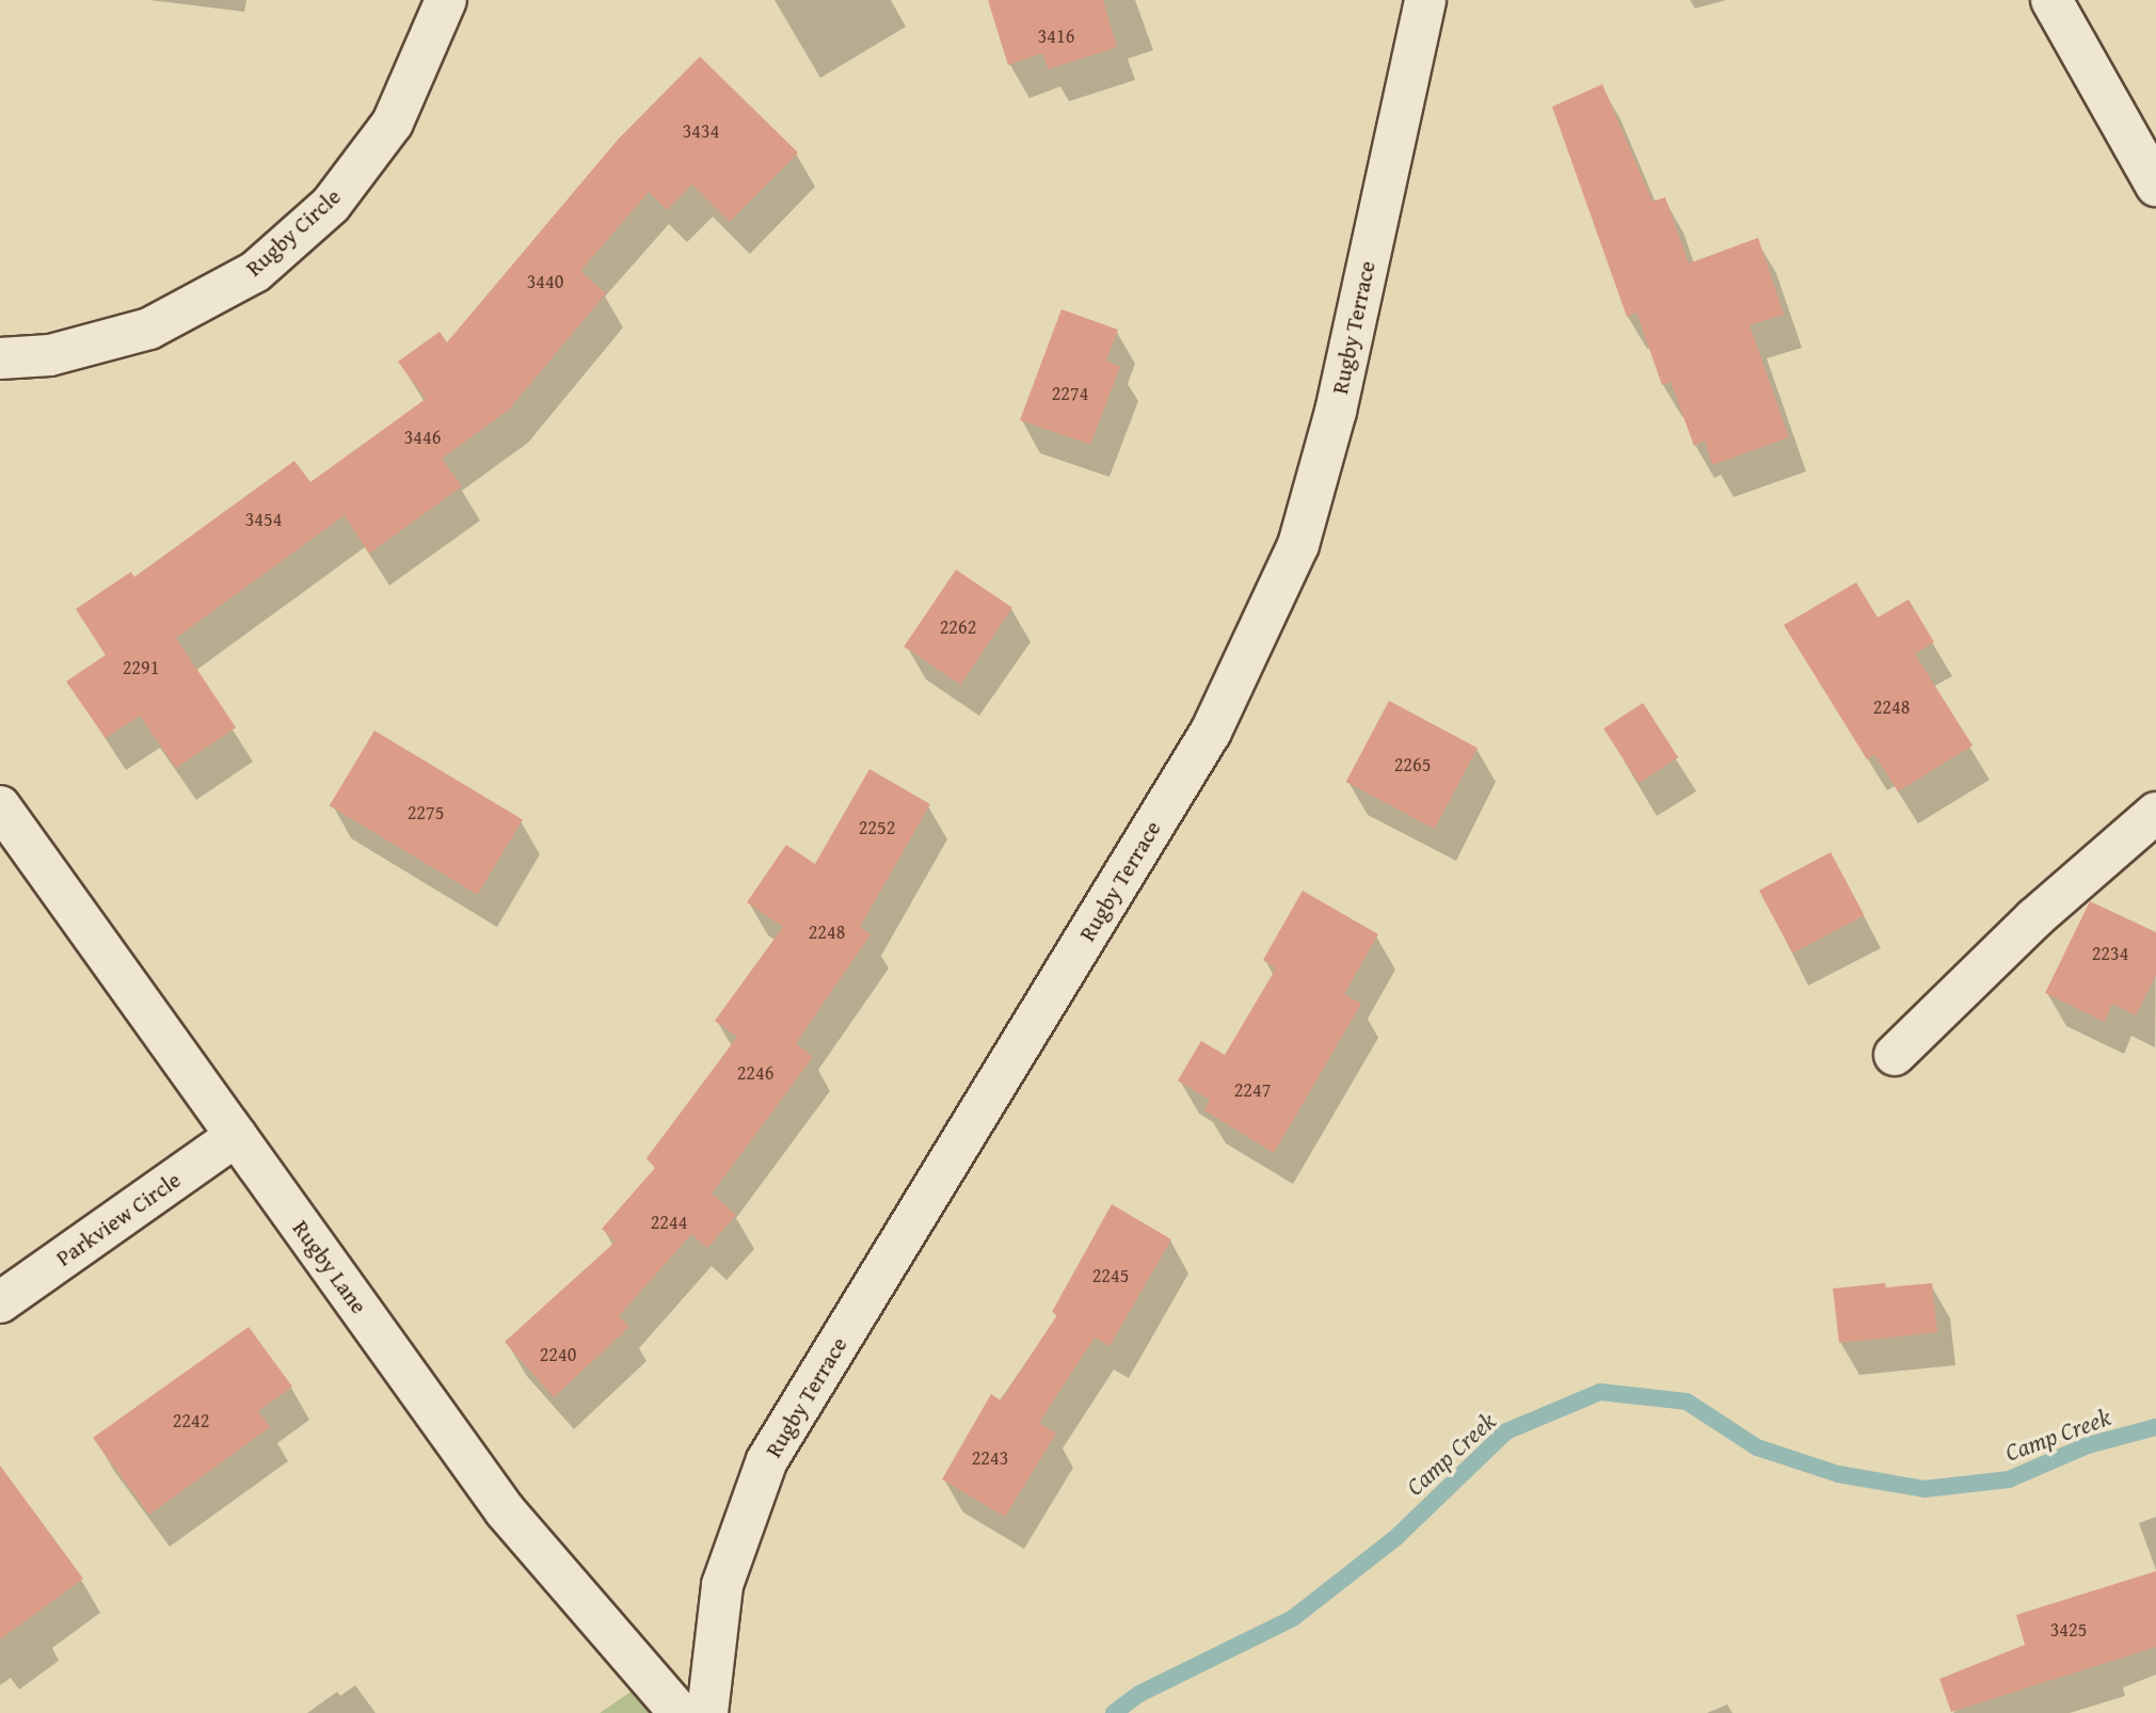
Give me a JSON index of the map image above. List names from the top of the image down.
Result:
{
  "streets": {
    "street": [
      "Rugby Circle",
      "Rugby Terrace",
      "Parkview Circle",
      "Rugby Lane"
    ]
  },
  "crossings": [
    ["Parkview Circle", "Rugby Lane"]
  ],
  "water": ["Camp Creek"],
  "house_numbers": [
    "3416",
    "3434",
    "3440",
    "2274",
    "3446",
    "3454",
    "2262",
    "2291",
    "2248",
    "2265",
    "2275",
    "2252",
    "2248",
    "2234",
    "2246",
    "2247",
    "2244",
    "2245",
    "2240",
    "2242",
    "2243",
    "3425"
  ]
}
